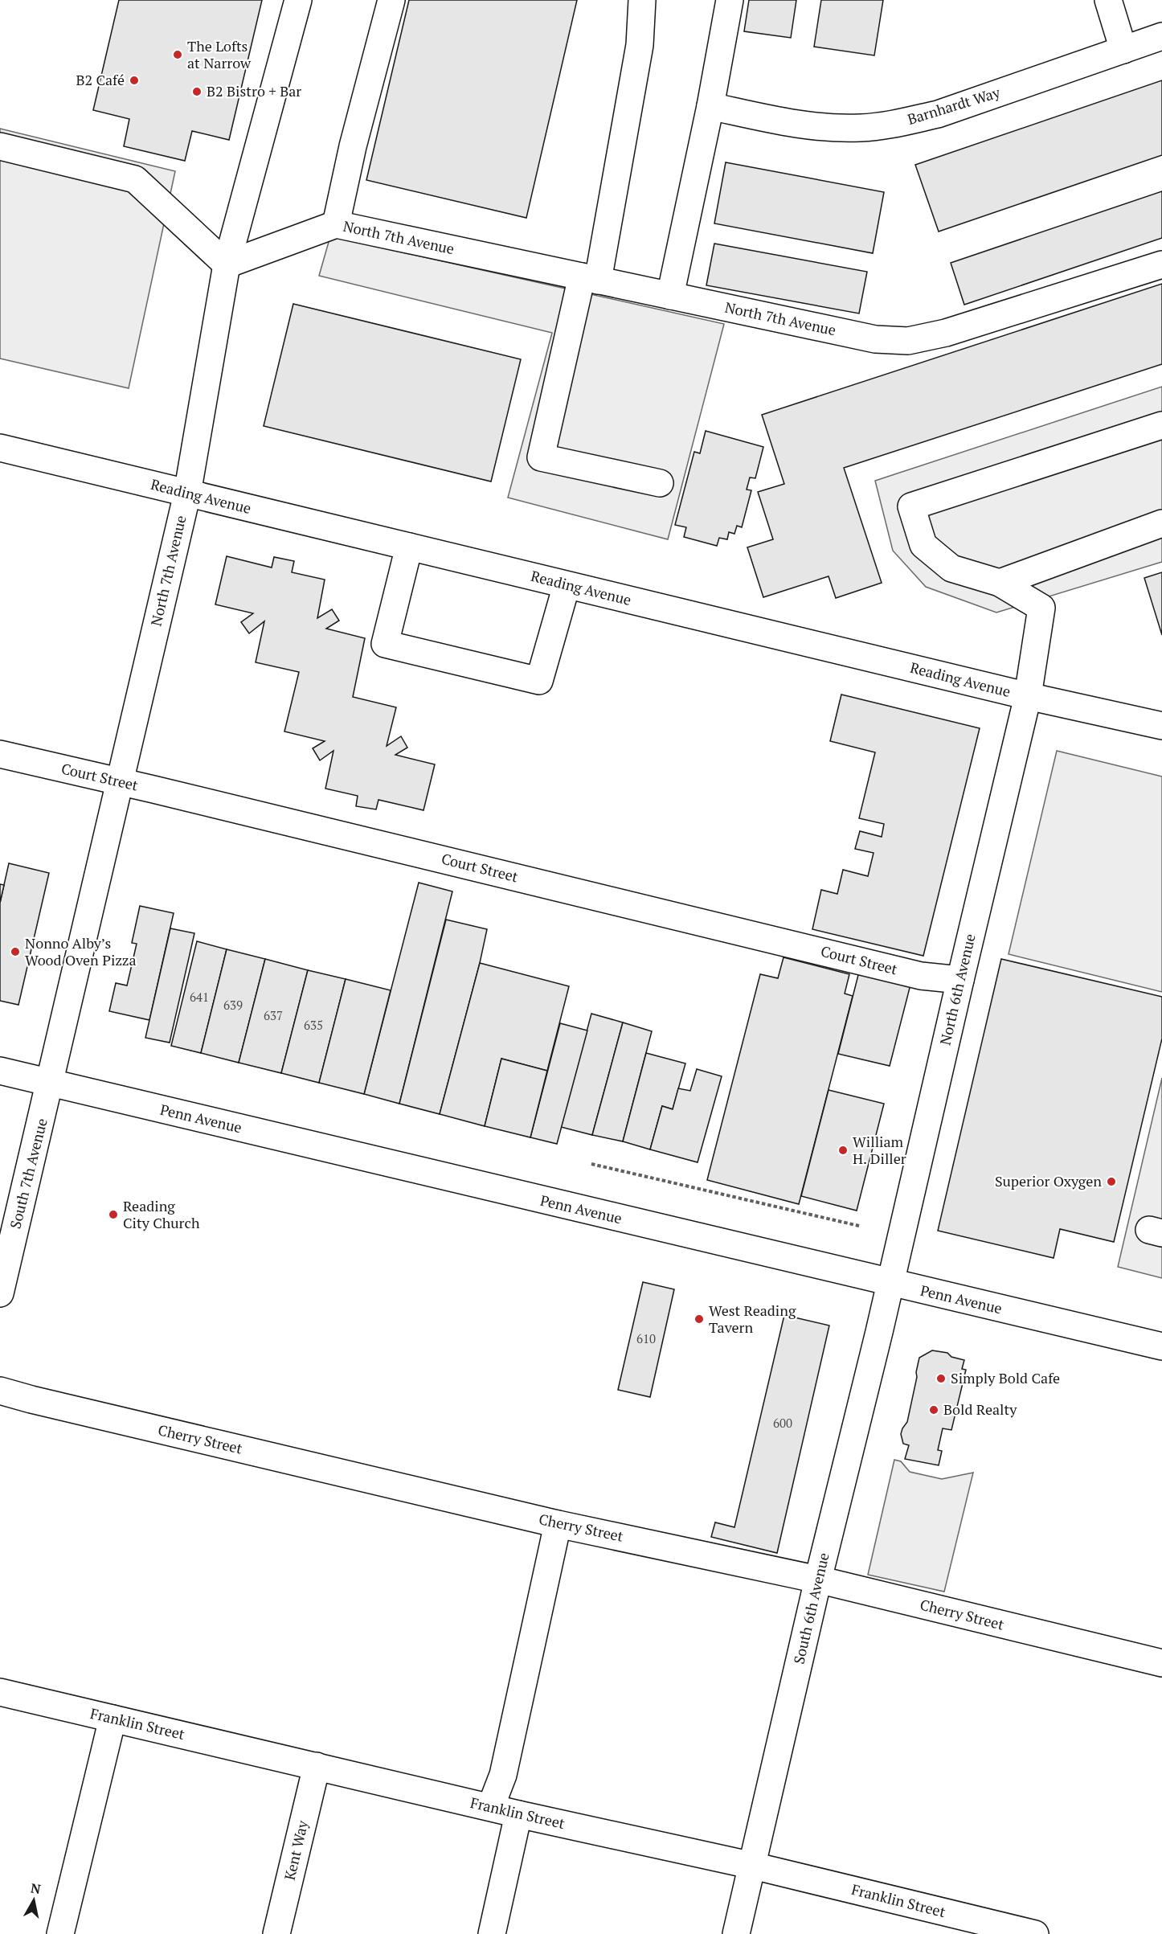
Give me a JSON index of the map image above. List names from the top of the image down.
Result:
{
  "streets": {
    "street": [
      "Barnhardt Way",
      "North 7th Avenue",
      "Reading Avenue",
      "Court Street",
      "North 6th Avenue",
      "Penn Avenue",
      "South 7th Avenue",
      "Cherry Street",
      "South 6th Avenue",
      "Franklin Street",
      "Kent Way"
    ]
  },
  "crossings": [
    ["North 7th Avenue", "Reading Avenue"],
    ["North 7th Avenue", "Court Street"],
    ["North 7th Avenue", "Penn Avenue"],
    ["North 7th Avenue", "South 7th Avenue"],
    ["Reading Avenue", "North 6th Avenue"],
    ["Court Street", "North 6th Avenue"],
    ["North 6th Avenue", "Penn Avenue"],
    ["North 6th Avenue", "South 6th Avenue"],
    ["Penn Avenue", "South 7th Avenue"],
    ["Penn Avenue", "South 6th Avenue"],
    ["Cherry Street", "South 6th Avenue"],
    ["South 6th Avenue", "Franklin Street"],
    ["Franklin Street", "Kent Way"]
  ],
  "places": [
    "The Lofts at Narrow",
    "B2 Café",
    "B2 Bistro + Bar",
    "Nonno Alby’s Wood Oven Pizza",
    "William H. Diller",
    "Superior Oxygen",
    "Reading City Church",
    "West Reading Tavern",
    "Simply Bold Cafe",
    "Bold Realty"
  ],
  "house_numbers": [
    "641",
    "639",
    "637",
    "635",
    "610",
    "600"
  ],
  "north": "top"
}
